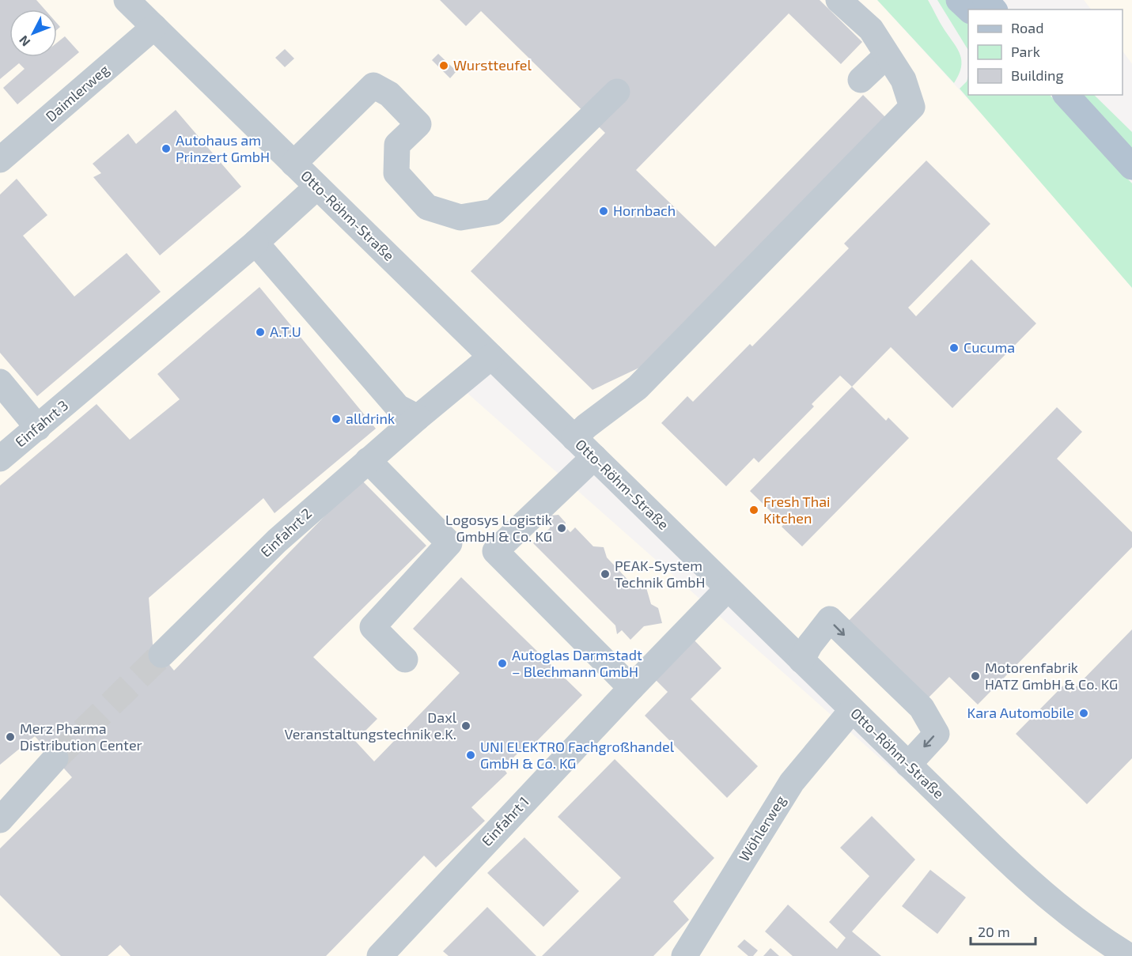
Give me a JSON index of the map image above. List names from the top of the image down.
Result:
{
  "streets": {
    "street": [
      "Daimlerweg",
      "Otto-Röhm-Straße",
      "Einfahrt 3",
      "Einfahrt 2",
      "Einfahrt 1",
      "Wöhlerweg"
    ]
  },
  "crossings": [
    ["Daimlerweg", "Otto-Röhm-Straße"],
    ["Otto-Röhm-Straße", "Einfahrt 3"],
    ["Otto-Röhm-Straße", "Einfahrt 2"],
    ["Otto-Röhm-Straße", "Einfahrt 1"],
    ["Otto-Röhm-Straße", "Wöhlerweg"]
  ],
  "places": [
    "Wurstteufel",
    "Autohaus am Prinzert GmbH",
    "Hornbach",
    "A.T.U",
    "Cucuma",
    "alldrink",
    "Fresh Thai Kitchen",
    "Logosys Logistik GmbH & Co. KG",
    "PEAK-System Technik GmbH",
    "Autoglas Darmstadt – Blechmann GmbH",
    "Motorenfabrik HATZ GmbH & Co. KG",
    "Kara Automobile",
    "Daxl Veranstaltungstechnik e.K.",
    "Merz Pharma Distribution Center",
    "UNI ELEKTRO Fachgroßhandel GmbH & Co. KG"
  ],
  "legend": ["Road", "Park", "Building"],
  "scale_bar": "20 m",
  "north": "bottom left"
}
